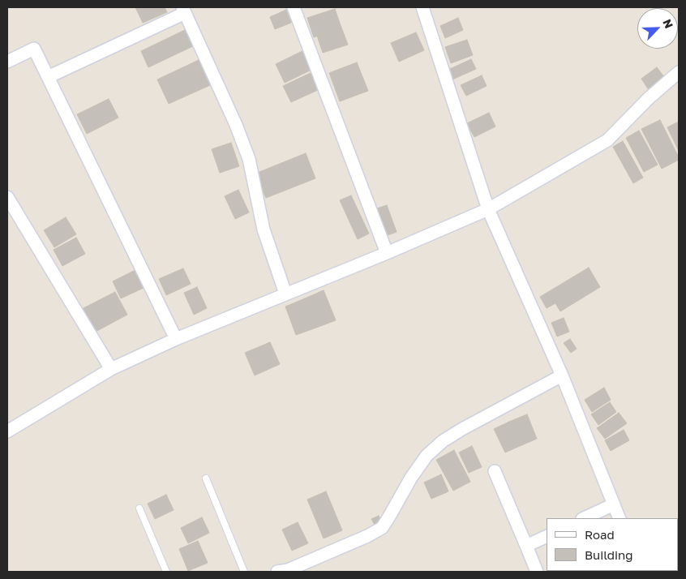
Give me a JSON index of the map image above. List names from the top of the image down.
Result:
{
  "legend": ["Road", "Building"],
  "north": "top right"
}
